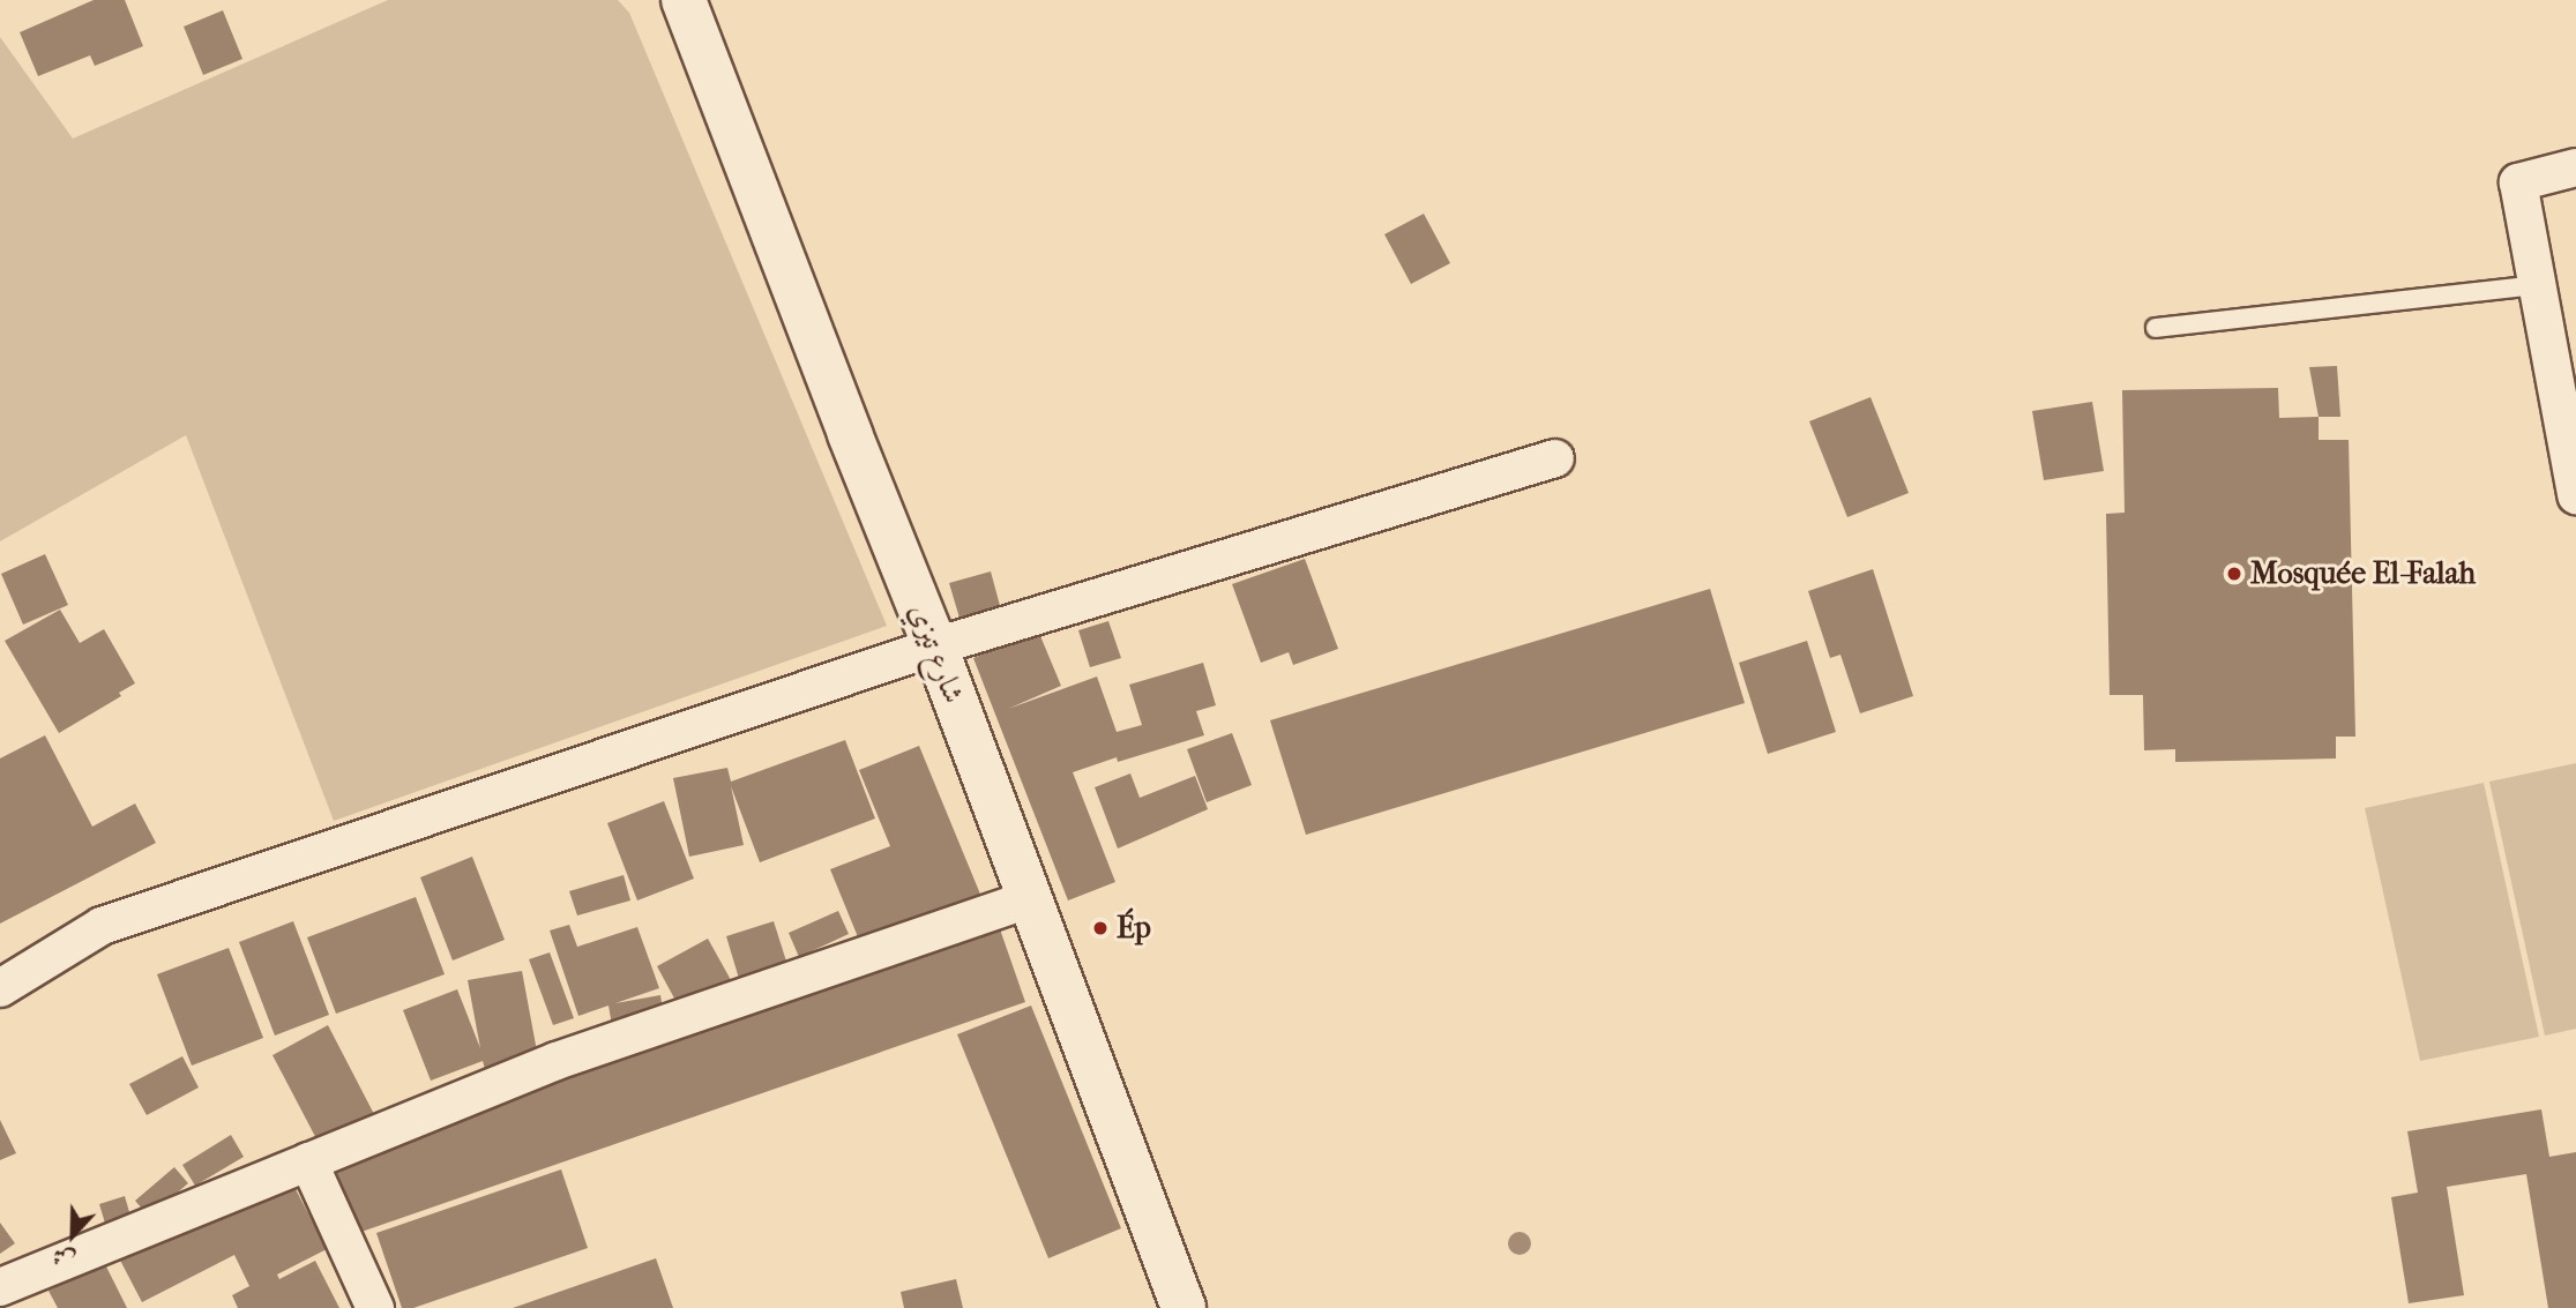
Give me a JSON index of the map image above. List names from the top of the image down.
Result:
{
  "streets": {
    "street": ["شارع تيزي"]
  },
  "places": ["Mosquée El-Falah", "Ép"],
  "north": "bottom"
}
